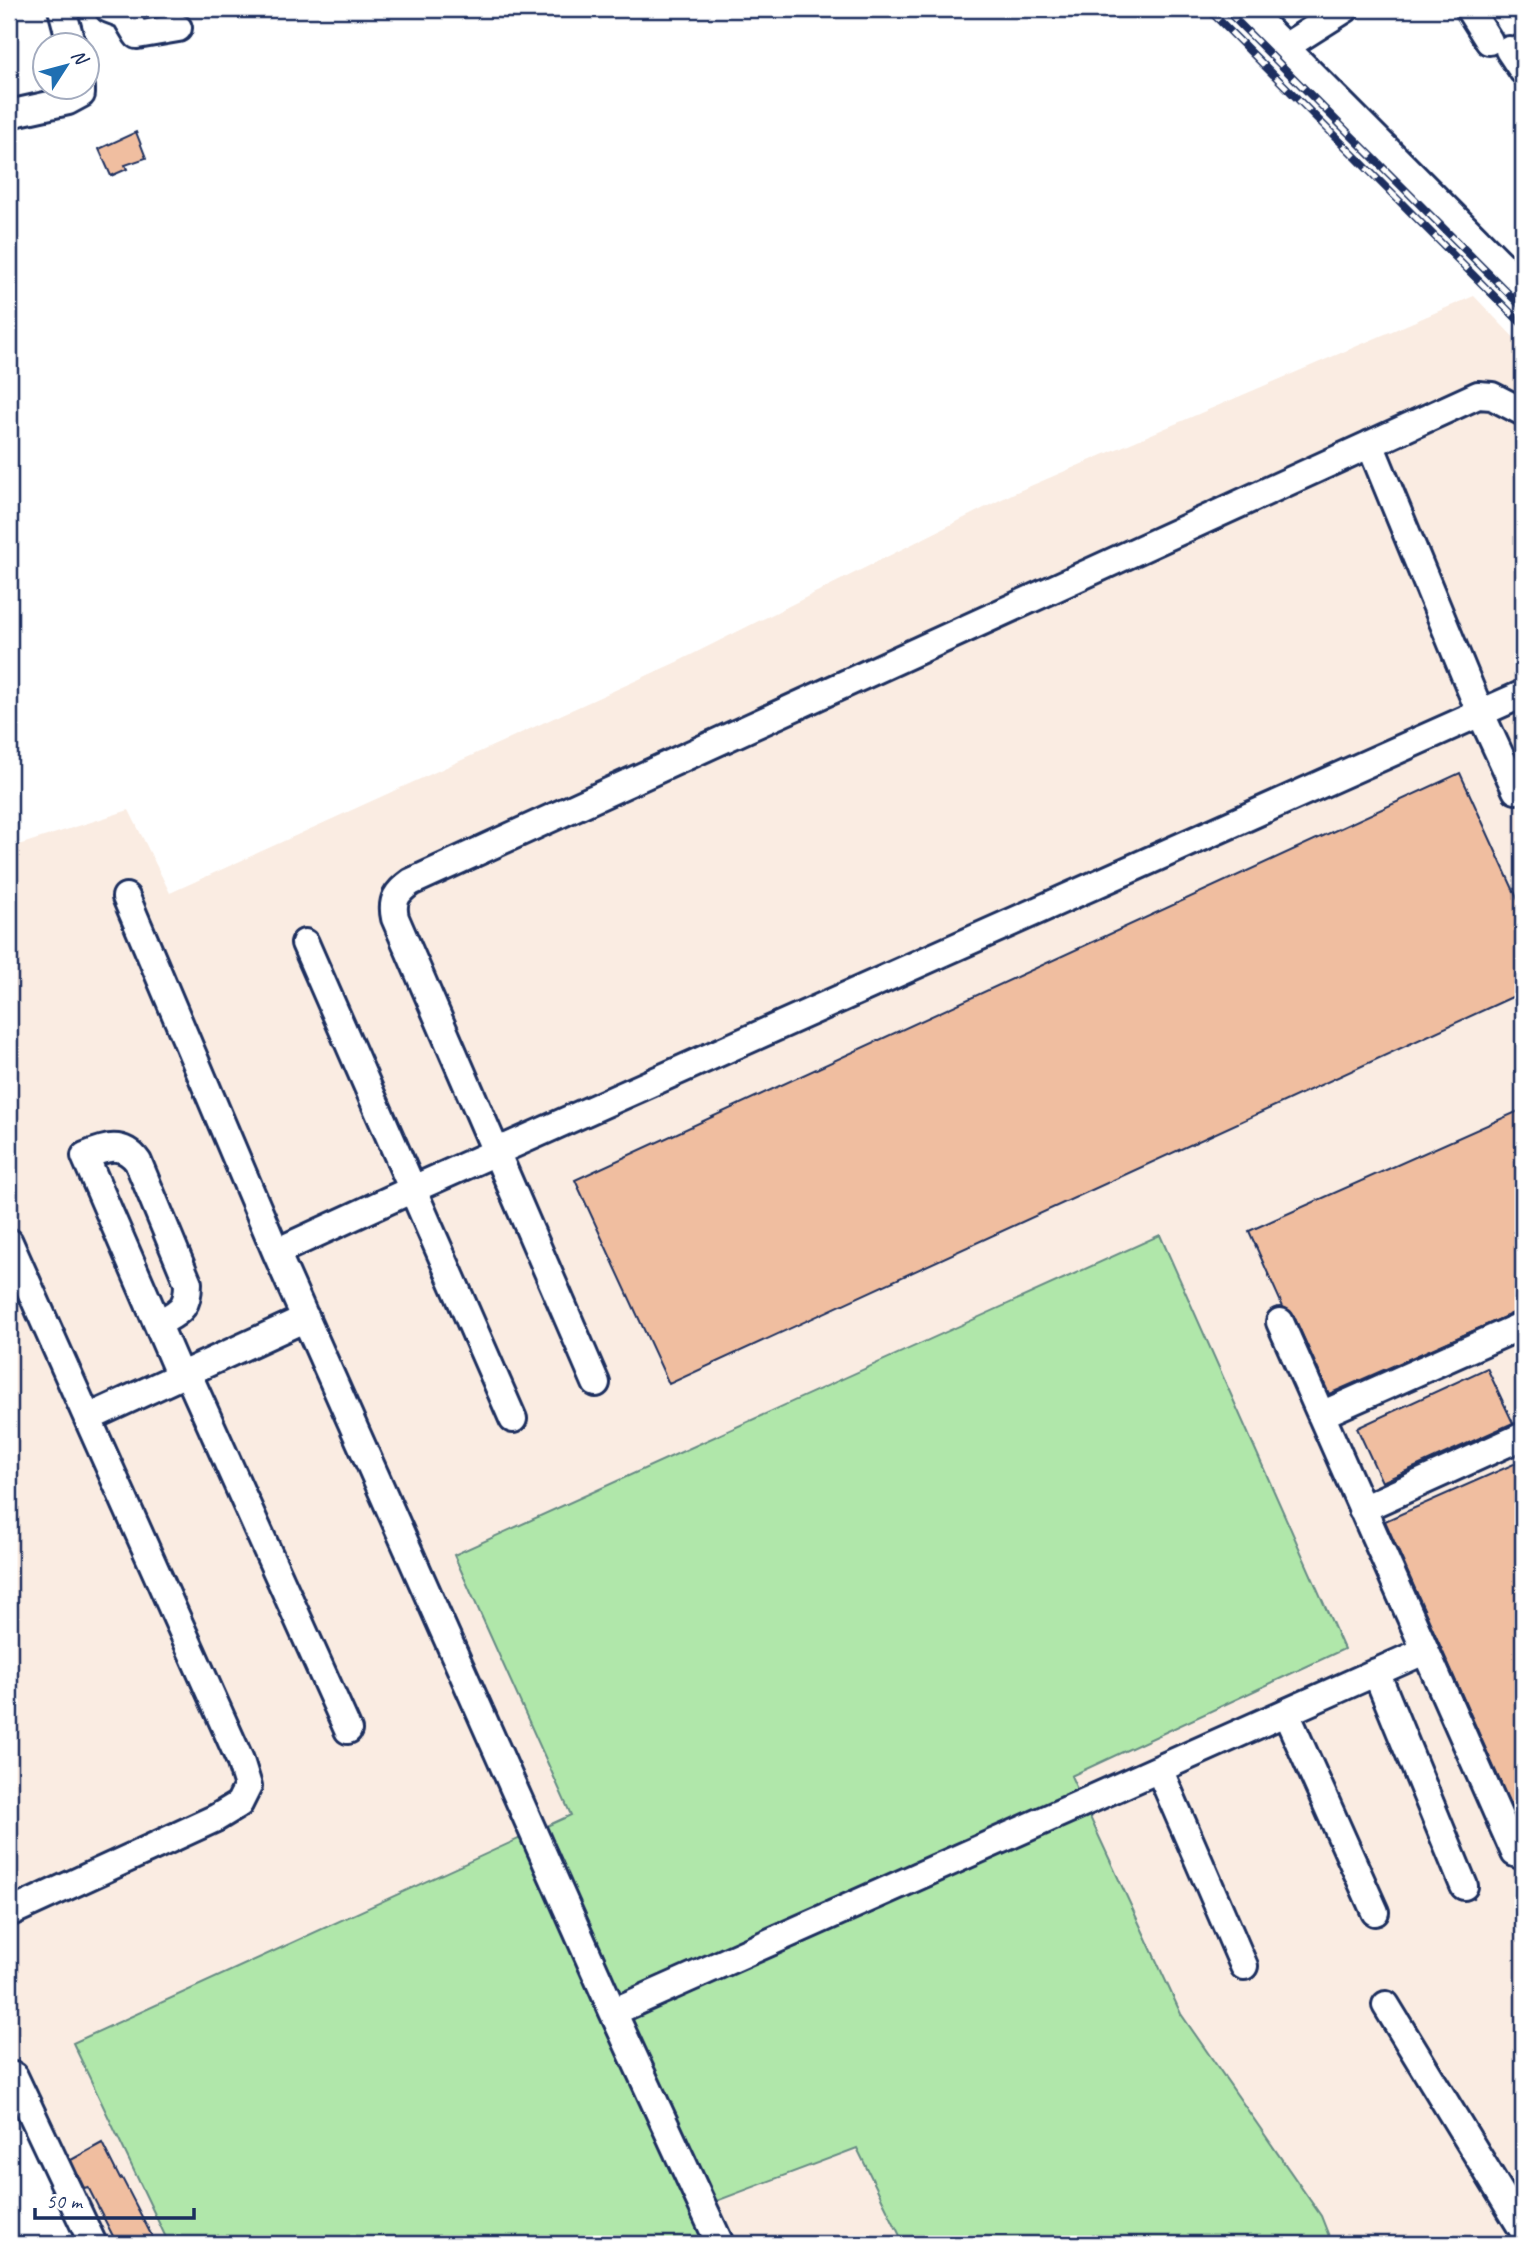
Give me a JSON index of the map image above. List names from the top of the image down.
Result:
{
  "scale_bar": "50 m",
  "north": "top right"
}
